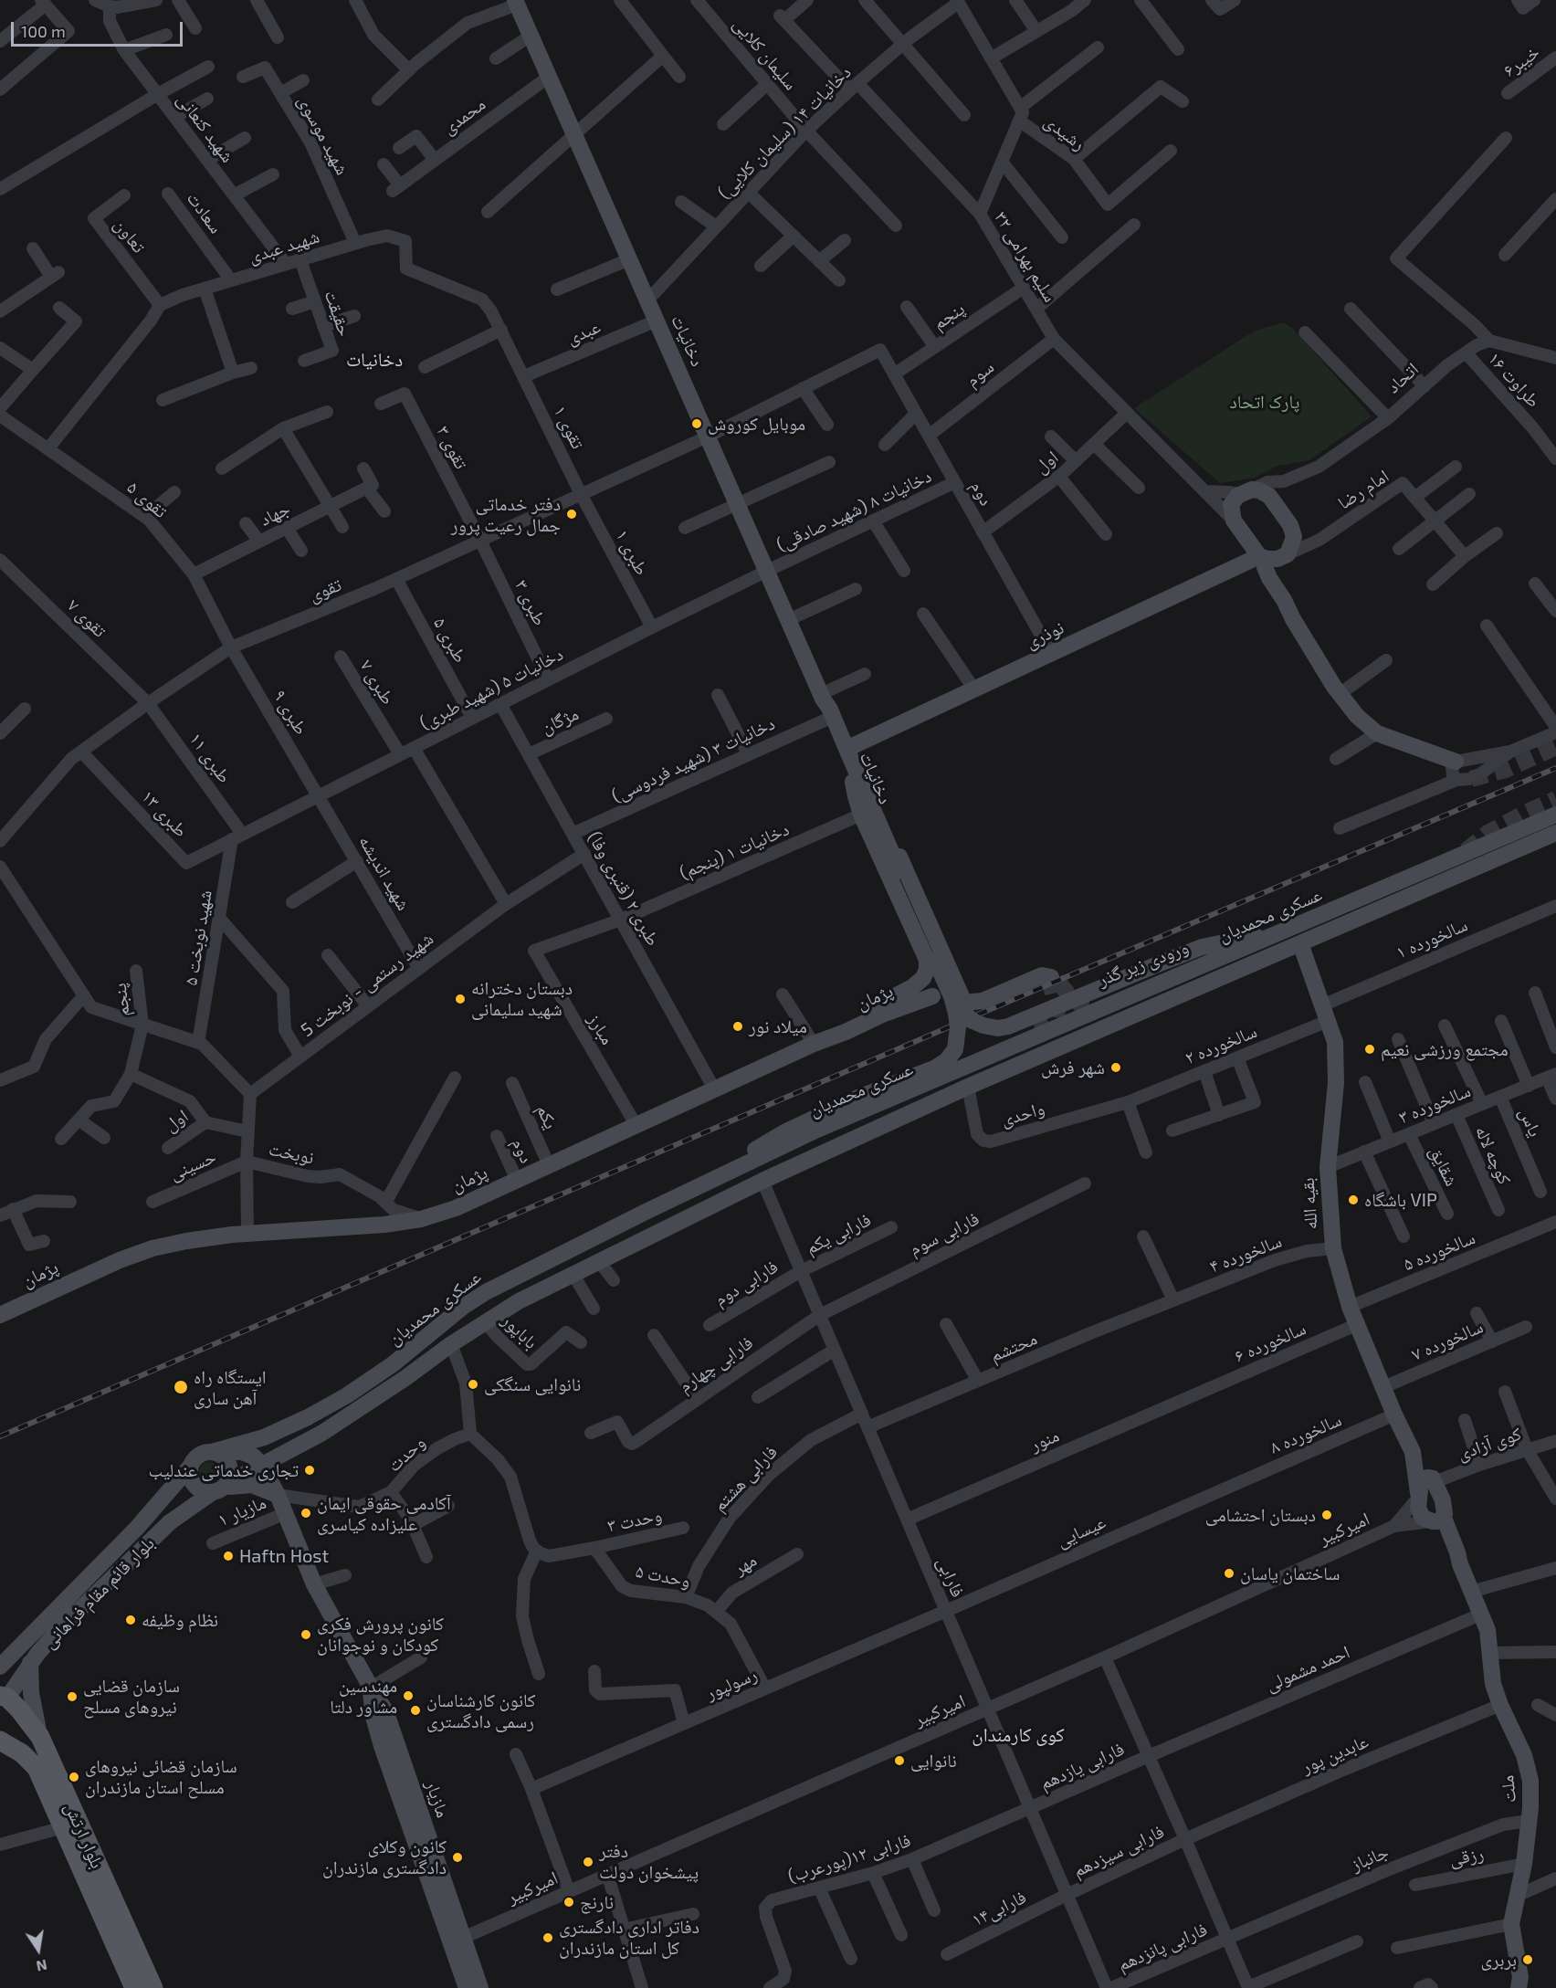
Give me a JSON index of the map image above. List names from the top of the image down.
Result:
{
  "streets": {
    "main road": [
      "دخانیات",
      "نوذری",
      "عسکری محمدیان",
      "ورودی زیر گذر",
      "پژمان",
      "بقیه الله",
      "بلوار قائم مقام فراهانی",
      "ملت",
      "مازیار",
      "بلوار ارتش"
    ],
    "street": [
      "سلیمان کلایی",
      "خیبر۶",
      "محمدی",
      "شهید کنعانی",
      "دخانیات ۱۴ (سلیمان کلایی)",
      "رشیدی",
      "شهید موسوی",
      "سعادت",
      "تعاون",
      "شهید عبدی",
      "سلیم بهرامی ۳۲",
      "حقیقت",
      "پنجم",
      "عبدی",
      "سوم",
      "اتحاد",
      "طراوت ۱۶",
      "تقوی ۱",
      "تقوی ۳",
      "اول",
      "امام رضا",
      "دوم",
      "تقوی ۵",
      "دخانیات ۸ (شهید صادقی)",
      "جهاد",
      "طبری ۱",
      "تقوی",
      "طبری ۳",
      "تقوی ۷",
      "طبری ۵",
      "طبری ۷",
      "دخانیات ۵ (شهید طبری)",
      "طبری ۹",
      "مژگان",
      "طبری ۱۱",
      "دخانیات ۳ (شهید فردوسی)",
      "طبری ۱۳",
      "دخانیات ۱ (پنجم)",
      "شهید اندیشه",
      "طبری ۲ (قنبری وفا)",
      "شهید نوبخت ۵",
      "سالخورده ۱",
      "شهید رستمی - نوبخت 5",
      "مبارز",
      "سالخورده ۲",
      "سالخورده ۳",
      "واحدی",
      "یکم",
      "یاس",
      "نوبخت",
      "کوچه لاله",
      "حسینی",
      "شقایق",
      "فارابی یکم",
      "فارابی سوم",
      "سالخورده ۵",
      "سالخورده ۴",
      "فارابی دوم",
      "باباپور",
      "سالخورده ۷",
      "سالخورده ۶",
      "محتشم",
      "فارابی چهارم",
      "سالخورده ۸",
      "منور",
      "کوی آزادی",
      "وحدت",
      "فارابی هشتم",
      "مازیار ۱",
      "وحدت ۳",
      "امیرکبیر",
      "عیسایی",
      "مهر",
      "وحدت ۵",
      "فارابی",
      "احمد مشمولی",
      "رسولپور",
      "عابدین پور",
      "فارابی یازدهم",
      "فارابی سیزدهم",
      "رزقی",
      "فارابی ۱۲(پورعرب)",
      "جانباز",
      "فارابی۱۴‌",
      "فارابی پانزدهم"
    ]
  },
  "crossings": [
    ["سلیمان کلایی", "دخانیات ۱۴ (سلیمان کلایی)"],
    ["محمدی", "دخانیات"],
    ["شهید کنعانی", "شهید عبدی"],
    ["دخانیات ۱۴ (سلیمان کلایی)", "دخانیات"],
    ["رشیدی", "سلیم بهرامی ۳۲"],
    ["شهید موسوی", "شهید عبدی"],
    ["سعادت", "شهید عبدی"],
    ["تعاون", "شهید عبدی"],
    ["شهید عبدی", "حقیقت"],
    ["شهید عبدی", "عبدی"],
    ["شهید عبدی", "تقوی ۱"],
    ["سلیم بهرامی ۳۲", "پنجم"],
    ["سلیم بهرامی ۳۲", "سوم"],
    ["سلیم بهرامی ۳۲", "اتحاد"],
    ["سلیم بهرامی ۳۲", "اول"],
    ["سلیم بهرامی ۳۲", "امام رضا"],
    ["سلیم بهرامی ۳۲", "نوذری"],
    ["پنجم", "دوم"],
    ["عبدی", "دخانیات"],
    ["عبدی", "تقوی ۱"],
    ["دخانیات", "دخانیات ۸ (شهید صادقی)"],
    ["دخانیات", "تقوی"],
    ["دخانیات", "نوذری"],
    ["دخانیات", "دخانیات ۵ (شهید طبری)"],
    ["دخانیات", "دخانیات ۳ (شهید فردوسی)"],
    ["سوم", "دوم"],
    ["اتحاد", "طراوت ۱۶"],
    ["اتحاد", "امام رضا"],
    ["اتحاد", "نوذری"],
    ["تقوی ۱", "طبری ۱"],
    ["تقوی ۱", "تقوی"],
    ["تقوی ۳", "تقوی"],
    ["تقوی ۳", "طبری ۳"],
    ["اول", "دوم"],
    ["امام رضا", "نوذری"],
    ["دوم", "دخانیات ۸ (شهید صادقی)"],
    ["دوم", "تقوی"],
    ["دوم", "نوذری"],
    ["دوم", "پژمان"],
    ["تقوی ۵", "جهاد"],
    ["تقوی ۵", "تقوی"],
    ["تقوی ۵", "طبری ۹"],
    ["دخانیات ۸ (شهید صادقی)", "دخانیات ۵ (شهید طبری)"],
    ["طبری ۱", "تقوی"],
    ["طبری ۱", "دخانیات ۵ (شهید طبری)"],
    ["تقوی", "طبری ۳"],
    ["تقوی", "تقوی ۷"],
    ["تقوی", "طبری ۵"],
    ["تقوی", "طبری ۹"],
    ["تقوی", "طبری ۱۱"],
    ["تقوی", "طبری ۱۳"],
    ["طبری ۳", "دخانیات ۵ (شهید طبری)"],
    ["تقوی ۷", "طبری ۱۱"],
    ["طبری ۵", "دخانیات ۵ (شهید طبری)"],
    ["طبری ۷", "دخانیات ۵ (شهید طبری)"],
    ["دخانیات ۵ (شهید طبری)", "طبری ۹"],
    ["دخانیات ۵ (شهید طبری)", "طبری ۱۱"],
    ["دخانیات ۵ (شهید طبری)", "طبری ۱۳"],
    ["دخانیات ۵ (شهید طبری)", "شهید اندیشه"],
    ["دخانیات ۵ (شهید طبری)", "طبری ۲ (قنبری وفا)"],
    ["دخانیات ۵ (شهید طبری)", "شهید نوبخت ۵"],
    ["طبری ۹", "شهید اندیشه"],
    ["مژگان", "طبری ۲ (قنبری وفا)"],
    ["طبری ۱۱", "طبری ۱۳"],
    ["طبری ۱۱", "شهید نوبخت ۵"],
    ["دخانیات ۳ (شهید فردوسی)", "طبری ۲ (قنبری وفا)"],
    ["طبری ۱۳", "شهید نوبخت ۵"],
    ["دخانیات ۱ (پنجم)", "طبری ۲ (قنبری وفا)"],
    ["دخانیات ۱ (پنجم)", "مبارز"],
    ["شهید اندیشه", "شهید رستمی - نوبخت 5"],
    ["طبری ۲ (قنبری وفا)", "شهید رستمی - نوبخت 5"],
    ["طبری ۲ (قنبری وفا)", "پژمان"],
    ["عسکری محمدیان", "ورودی زیر گذر"],
    ["عسکری محمدیان", "واحدی"],
    ["عسکری محمدیان", "بقیه الله"],
    ["عسکری محمدیان", "باباپور"],
    ["عسکری محمدیان", "فارابی"],
    ["عسکری محمدیان", "بلوار قائم مقام فراهانی"],
    ["عسکری محمدیان", "مازیار"],
    ["سالخورده ۱", "بقیه الله"],
    ["پژمان", "مبارز"],
    ["پژمان", "یکم"],
    ["پژمان", "نوبخت"],
    ["سالخورده ۲", "واحدی"],
    ["سالخورده ۲", "بقیه الله"],
    ["سالخورده ۳", "یاس"],
    ["سالخورده ۳", "کوچه لاله"],
    ["سالخورده ۳", "شقایق"],
    ["سالخورده ۳", "بقیه الله"],
    ["نوبخت", "حسینی"],
    ["بقیه الله", "سالخورده ۵"],
    ["بقیه الله", "سالخورده ۴"],
    ["بقیه الله", "سالخورده ۷"],
    ["بقیه الله", "سالخورده ۶"],
    ["بقیه الله", "سالخورده ۸"],
    ["فارابی یکم", "فارابی دوم"],
    ["فارابی یکم", "فارابی"],
    ["فارابی سوم", "فارابی چهارم"],
    ["فارابی سوم", "فارابی"],
    ["سالخورده ۴", "محتشم"],
    ["فارابی دوم", "فارابی"],
    ["سالخورده ۶", "منور"],
    ["محتشم", "فارابی"],
    ["فارابی چهارم", "فارابی"],
    ["سالخورده ۸", "عیسایی"],
    ["منور", "فارابی"],
    ["وحدت", "مازیار"],
    ["فارابی هشتم", "وحدت ۵"],
    ["فارابی هشتم", "فارابی"],
    ["مازیار ۱", "مازیار"],
    ["وحدت ۳", "وحدت ۵"],
    ["امیرکبیر", "فارابی"],
    ["امیرکبیر", "ملت"],
    ["امیرکبیر", "مازیار"],
    ["عیسایی", "فارابی"],
    ["عیسایی", "رسولپور"],
    ["مهر", "وحدت ۵"],
    ["وحدت ۵", "رسولپور"],
    ["فارابی", "رسولپور"],
    ["فارابی", "فارابی یازدهم"],
    ["فارابی", "فارابی سیزدهم"],
    ["فارابی", "فارابی ۱۲(پورعرب)"],
    ["فارابی", "فارابی۱۴‌"],
    ["بلوار قائم مقام فراهانی", "بلوار ارتش"],
    ["احمد مشمولی", "فارابی یازدهم"],
    ["احمد مشمولی", "ملت"],
    ["عابدین پور", "ملت"],
    ["عابدین پور", "فارابی سیزدهم"],
    ["فارابی یازدهم", "فارابی ۱۲(پورعرب)"],
    ["ملت", "رزقی"],
    ["ملت", "جانباز"],
    ["فارابی سیزدهم", "فارابی۱۴‌"],
    ["جانباز", "فارابی پانزدهم"]
  ],
  "districts": ["دخانیات", "کوی کارمندان"],
  "parks": ["پارک اتحاد"],
  "places": [
    "موبایل کوروش",
    "دفتر خدماتی جمال رعیت پرور",
    "دبستان دخترانه شهید سلیمانی",
    "میلاد نور",
    "مجتمع ورزشی نعیم",
    "شهر فرش",
    "باشگاه VIP",
    "نانوایی سنگکی",
    "ایستگاه راه آهن ساری",
    "تجاری خدماتی عندلیب",
    "آکادمی حقوقی ایمان علیزاده کیاسری",
    "دبستان احتشامی",
    "Haftn Host",
    "ساختمان یاسان",
    "نظام وظیفه",
    "کانون پرورش فکری کودکان و نوجوانان",
    "مهندسین مشاور دلتا",
    "سازمان قضایی نیروهای مسلح",
    "کانون کارشناسان رسمی دادگستری",
    "نانوایی",
    "سازمان قضائی نیروهای مسلح استان مازندران",
    "کانون وکلای دادگستری مازندران",
    "دفتر پیشخوان دولت",
    "نارنج",
    "دفاتر اداری دادگستری کل استان مازندران",
    "بربری"
  ],
  "scale_bar": "100 m",
  "north": "bottom"
}
